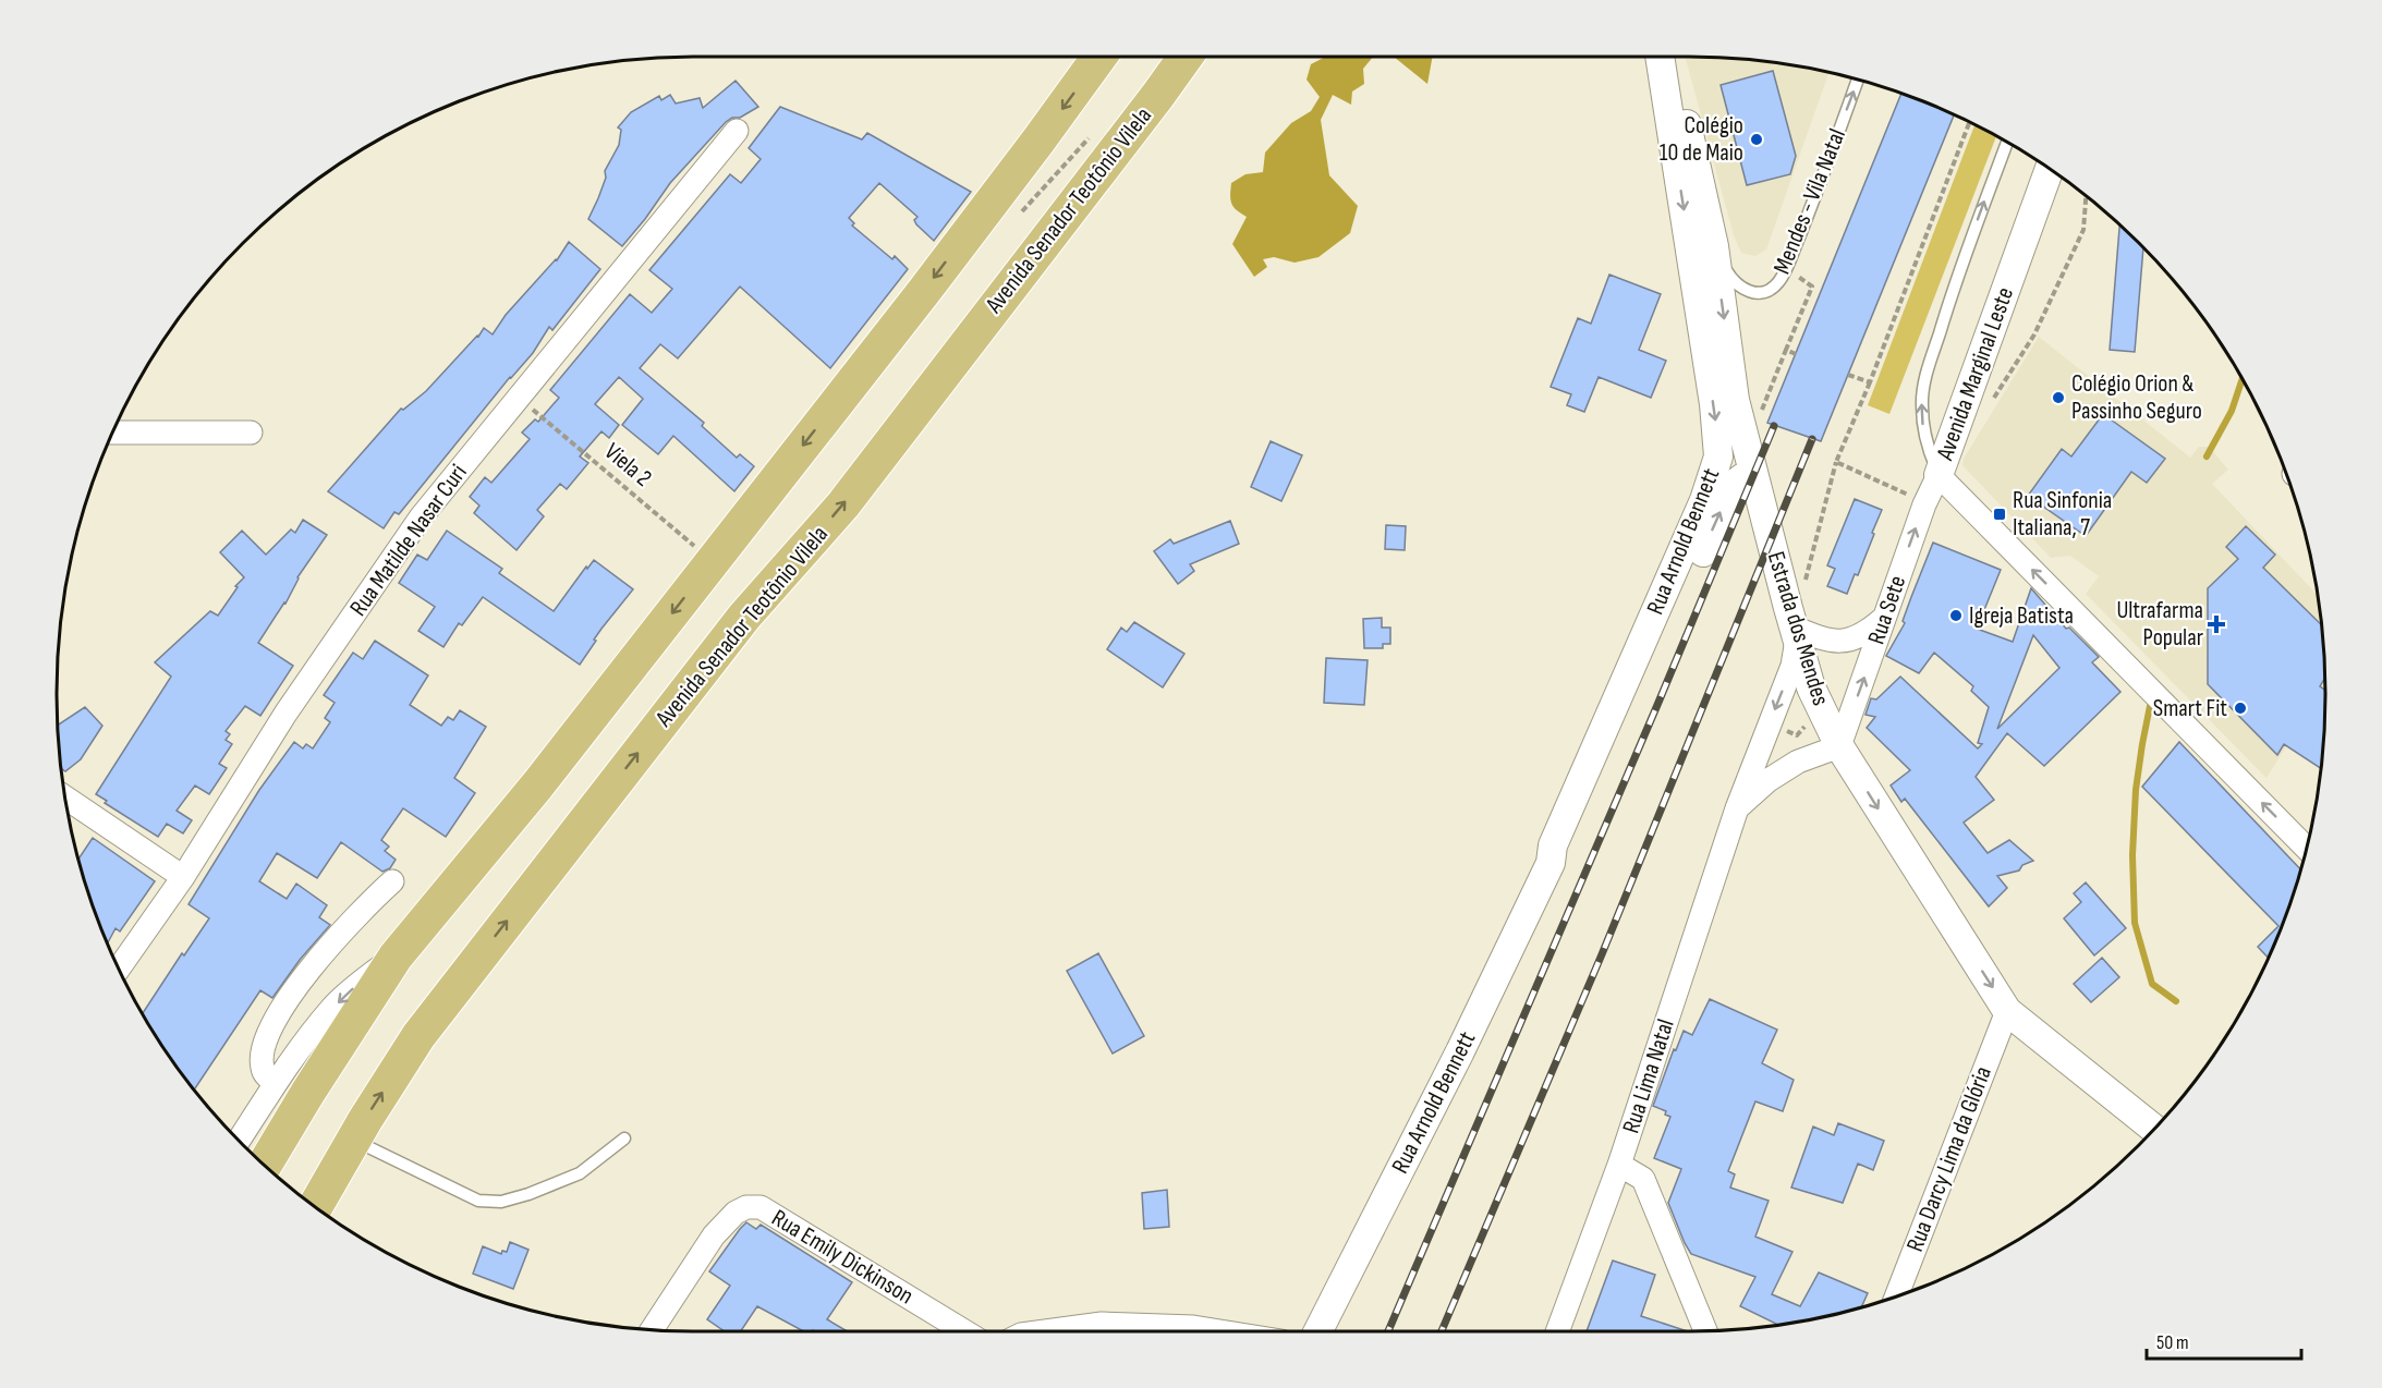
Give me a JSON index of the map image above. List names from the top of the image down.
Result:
{
  "streets": {
    "main road": ["Avenida Senador Teotônio Vilela"],
    "street": [
      "Avenida Marginal Leste",
      "Rua Matilde Nasar Curi",
      "Rua Arnold Bennett",
      "Rua Sete",
      "Estrada dos Mendes",
      "Rua Lima Natal",
      "Rua Darcy Lima da Glória",
      "Rua Emily Dickinson"
    ],
    "lane": ["Mendes - Vila Natal"],
    "path": ["Viela 2"]
  },
  "crossings": [
    ["Mendes - Vila Natal", "Estrada dos Mendes"],
    ["Avenida Marginal Leste", "Rua Sete"],
    ["Viela 2", "Rua Matilde Nasar Curi"],
    ["Rua Arnold Bennett", "Estrada dos Mendes"],
    ["Rua Sete", "Estrada dos Mendes"],
    ["Rua Sete", "Rua Lima Natal"],
    ["Estrada dos Mendes", "Rua Lima Natal"],
    ["Estrada dos Mendes", "Rua Darcy Lima da Glória"]
  ],
  "one_way": [
    "Mendes - Vila Natal",
    "Avenida Marginal Leste",
    "Rua Sete",
    "Estrada dos Mendes"
  ],
  "places": {
    "other": [
      "Colégio 10 de Maio",
      "Colégio Orion & Passinho Seguro",
      "Igreja Batista",
      "Smart Fit"
    ],
    "transit": ["Rua Sinfonia Italiana, 7"],
    "health": ["Ultrafarma Popular"]
  },
  "scale_bar": "50 m"
}
